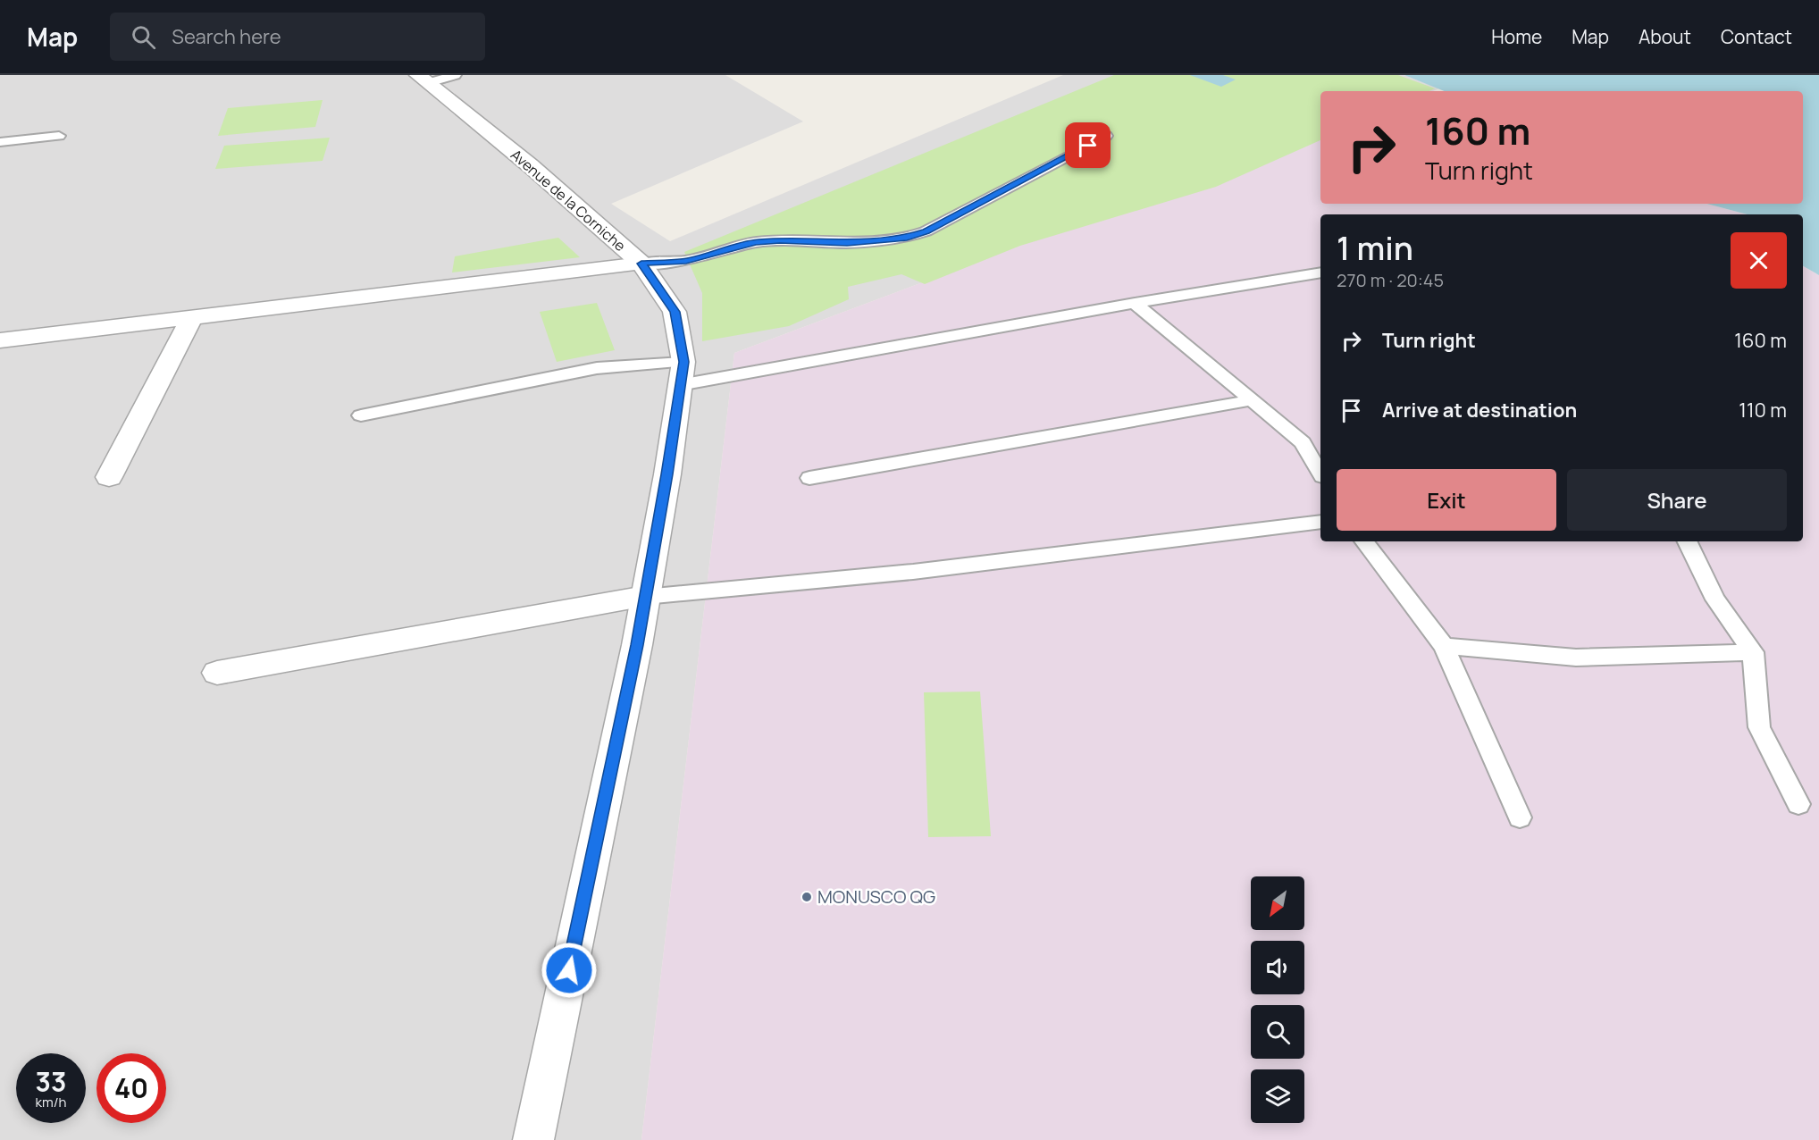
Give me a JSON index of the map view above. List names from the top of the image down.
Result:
{
  "streets": {
    "street": ["Avenue de la Corniche"]
  },
  "places": ["MONUSCO QG"],
  "north": "bottom left",
  "page": {
    "header": "Map",
    "search": "Search here",
    "nav": [
      "Home",
      "Map",
      "About",
      "Contact"
    ],
    "turn": ["160 m", "Turn right"],
    "heading": ["1 min", "270 m · 20:45"],
    "list": [
      {
        "name": "Turn right",
        "value": "160 m"
      },
      {
        "name": "Arrive at destination",
        "value": "110 m"
      }
    ],
    "buttons": ["Exit", "Share"],
    "speed": "33 km/h",
    "limit": "40"
  }
}
